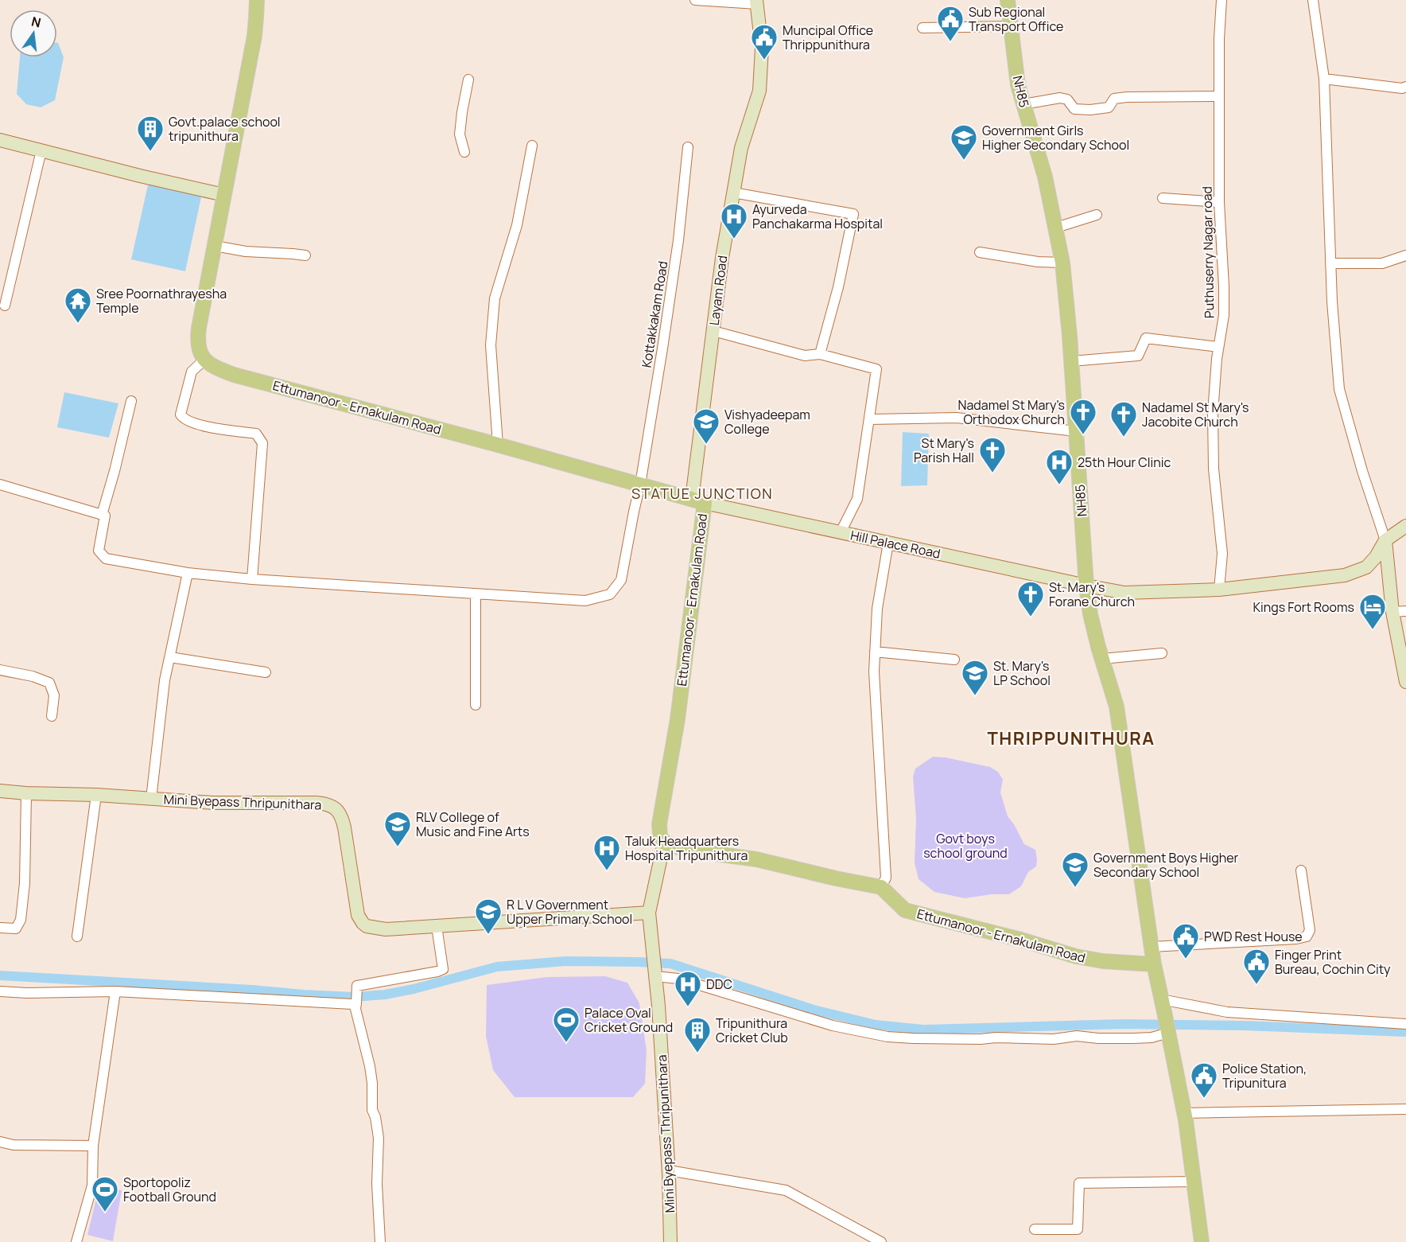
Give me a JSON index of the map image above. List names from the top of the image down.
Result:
{
  "streets": {
    "main road": [
      "NH85",
      "Layam Road",
      "Ettumanoor - Ernakulam Road",
      "Hill Palace Road",
      "Mini Byepass Thripunithara"
    ],
    "street": ["Puthuserry Nagar road", "Kottakkakam Road"]
  },
  "crossings": [
    ["NH85", "Hill Palace Road"],
    ["Layam Road", "Ettumanoor - Ernakulam Road"],
    ["Layam Road", "Hill Palace Road"],
    ["Kottakkakam Road", "Ettumanoor - Ernakulam Road"],
    ["Ettumanoor - Ernakulam Road", "Hill Palace Road"],
    ["Ettumanoor - Ernakulam Road", "Mini Byepass Thripunithara"]
  ],
  "districts": ["STATUE JUNCTION", "THRIPPUNITHURA"],
  "parks": ["Govt boys school ground"],
  "places": {
    "public building": [
      "Sub Regional Transport Office",
      "Muncipal Office Thrippunithura",
      "PWD Rest House",
      "Finger Print Bureau, Cochin City",
      "Police Station, Tripunitura"
    ],
    "building": ["Govt.palace school tripunithura", "Tripunithura Cricket Club"],
    "school or university": [
      "Government Girls Higher Secondary School",
      "Vishyadeepam College",
      "St. Mary's LP School",
      "RLV College of Music and Fine Arts",
      "Government Boys Higher Secondary School",
      "R L V Government Upper Primary School"
    ],
    "hospital": [
      "Ayurveda Panchakarma Hospital",
      "25th Hour Clinic",
      "Taluk Headquarters Hospital Tripunithura",
      "DDC"
    ],
    "temple": ["Sree Poornathrayesha Temple"],
    "church": [
      "Nadamel St Mary's Orthodox Church",
      "Nadamel St Mary's Jacobite Church",
      "St Mary's Parish Hall",
      "St. Mary's Forane Church"
    ],
    "hotel": ["Kings Fort Rooms"],
    "sports": ["Palace Oval Cricket Ground", "Sportopoliz Football Ground"]
  },
  "north": "top"
}
